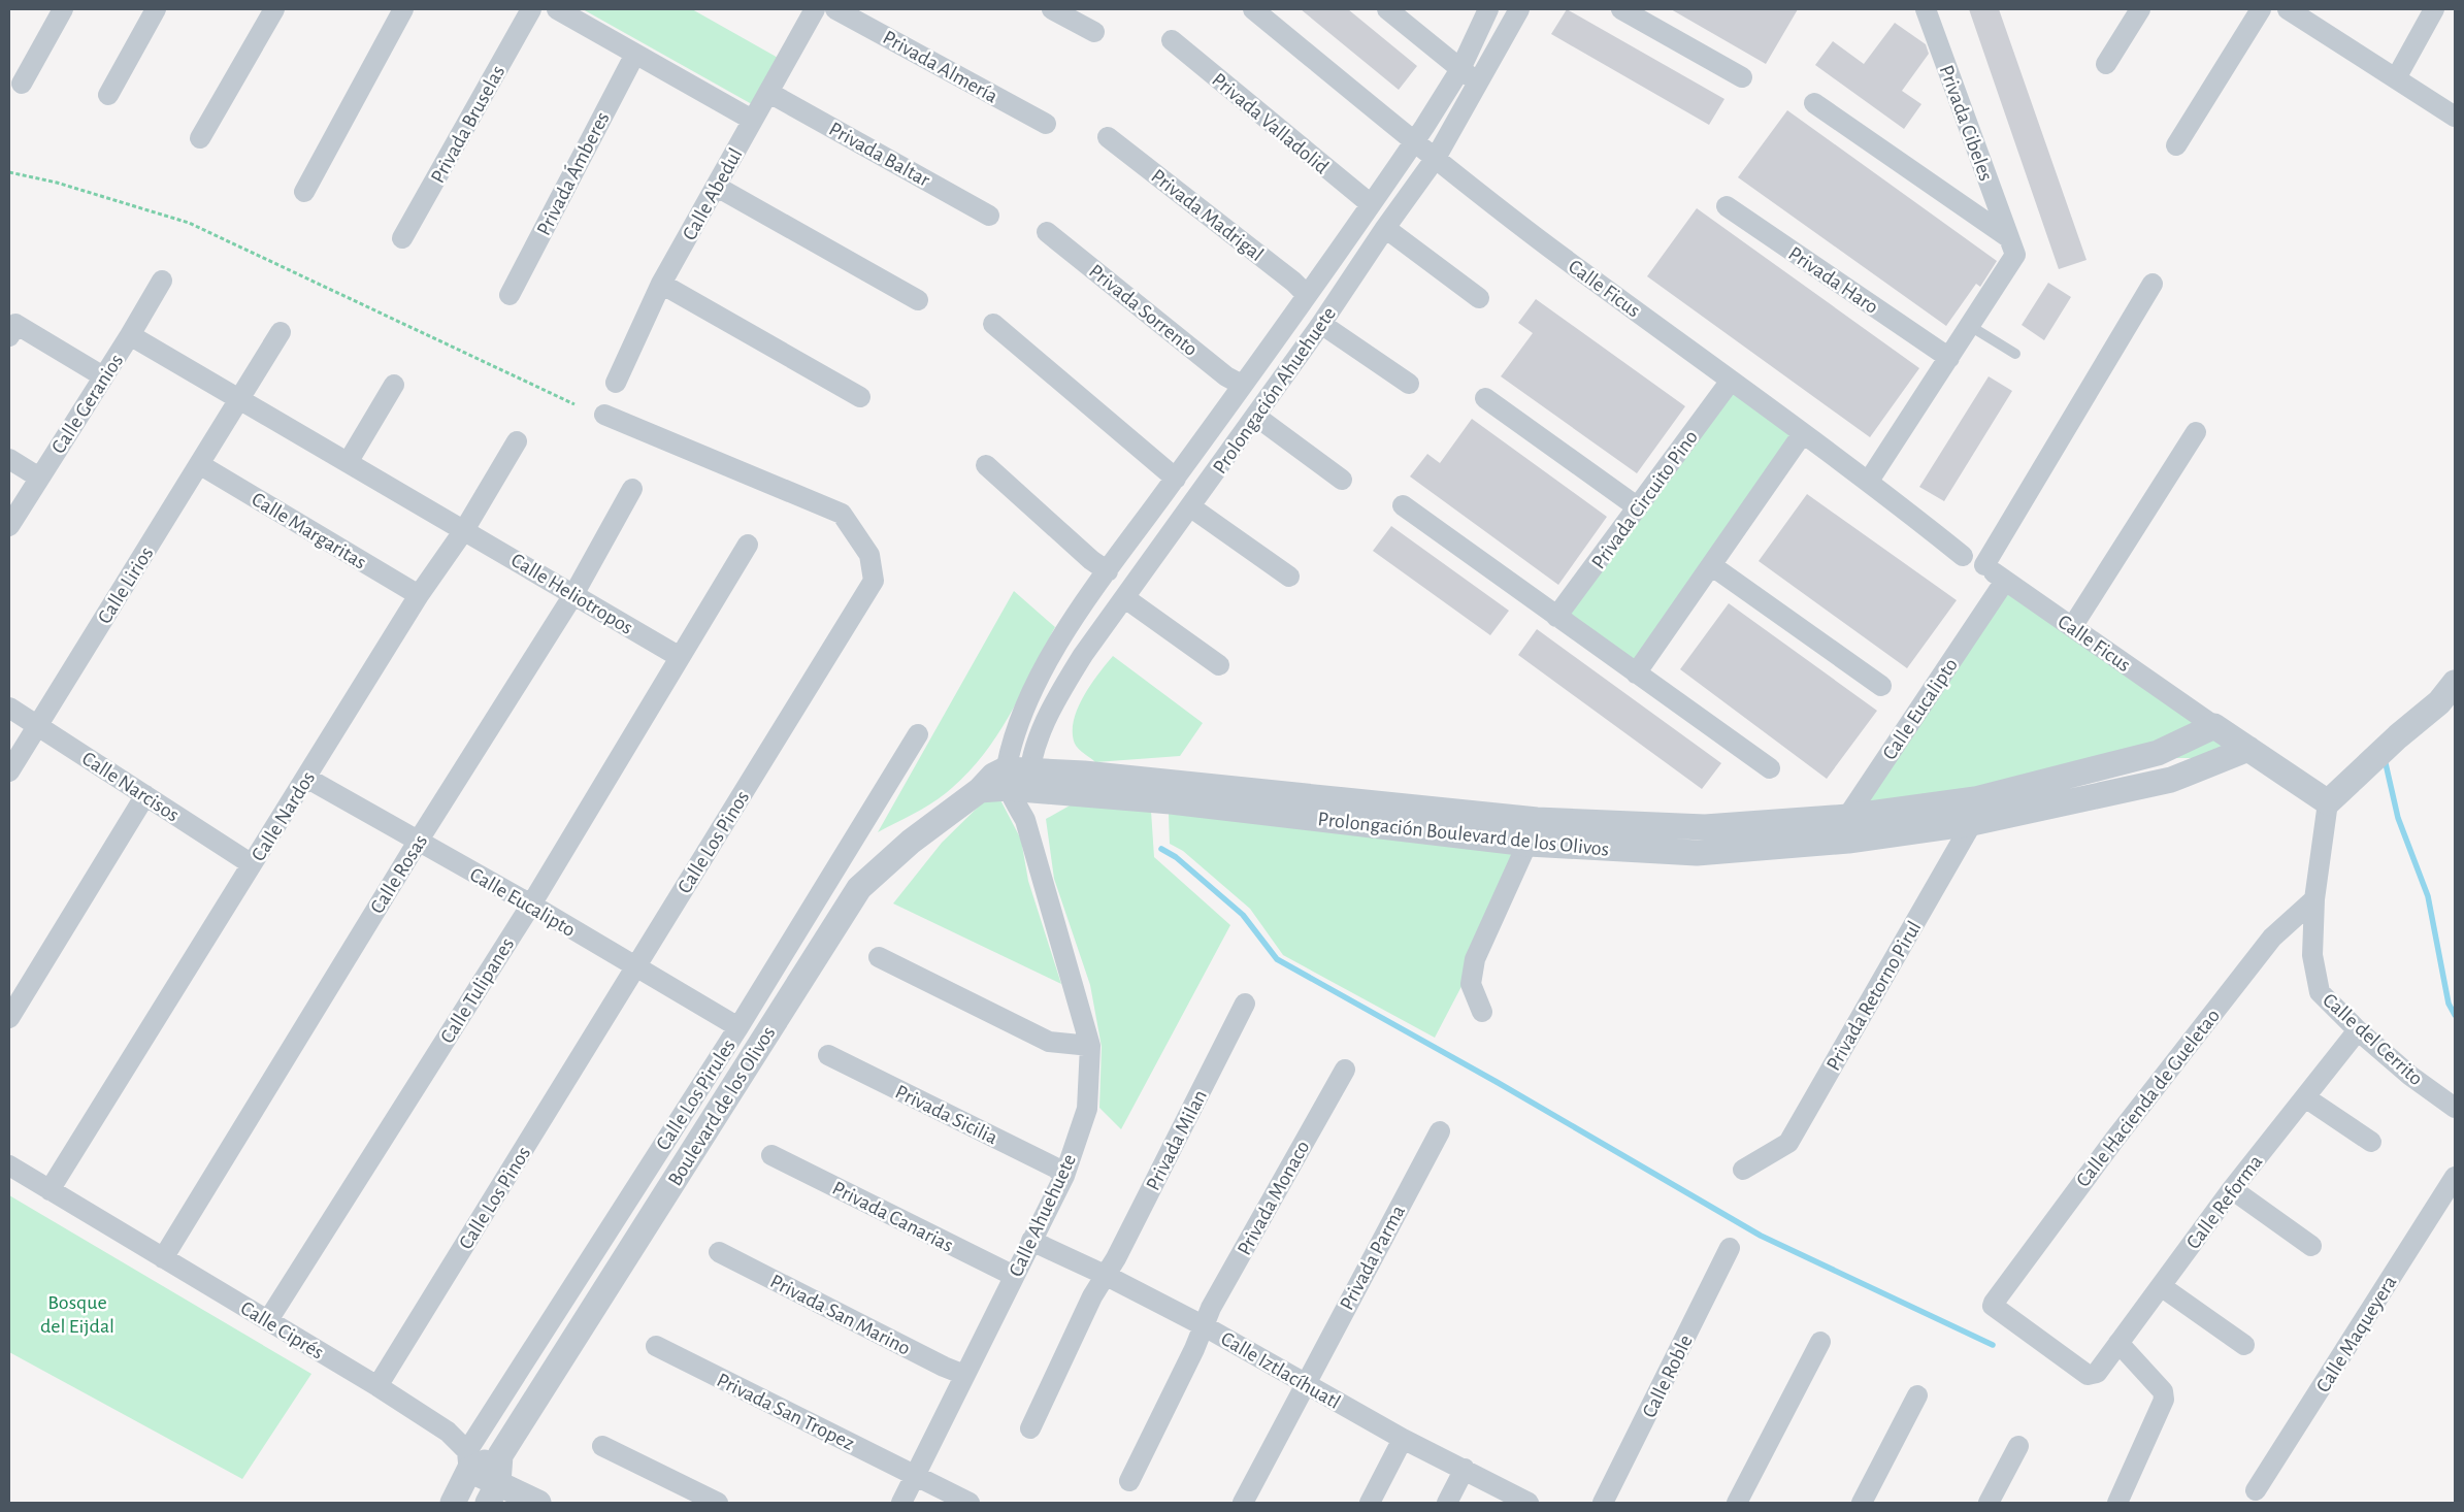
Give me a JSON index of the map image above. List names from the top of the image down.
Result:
{
  "streets": {
    "street": [
      "Privada Almería",
      "Privada Valladolid",
      "Privada Cibeles",
      "Privada Bruselas",
      "Privada Baltar",
      "Privada Ámberes",
      "Calle Abedul",
      "Privada Madrigal",
      "Privada Haro",
      "Calle Ficus",
      "Privada Sorrento",
      "Prolongación Ahuehuete",
      "Calle Geranios",
      "Privada Circuito Pino",
      "Calle Margaritas",
      "Calle Lirios",
      "Calle Heliotropos",
      "Calle Eucalipto",
      "Calle Narcisos",
      "Calle Nardos",
      "Prolongación Boulevard de los Olivos",
      "Calle Los Pinos",
      "Calle Rosas",
      "Calle Tulipanes",
      "Privada Retorno Pirul",
      "Calle del Cerrito",
      "Calle Los Pirules",
      "Calle Hacienda de Gueletao",
      "Boulevard de los Olivos",
      "Privada Sicilia",
      "Privada Milan",
      "Privada Monaco",
      "Calle Reforma",
      "Calle Ahuehuete",
      "Privada Canarias",
      "Privada Parma",
      "Privada San Marino",
      "Calle Ciprés",
      "Calle Maqueyera",
      "Calle Iztlacíhuatl",
      "Calle Roble",
      "Privada San Tropez"
    ]
  },
  "crossings": [
    ["Privada Valladolid", "Prolongación Ahuehuete"],
    ["Privada Baltar", "Calle Abedul"],
    ["Privada Madrigal", "Prolongación Ahuehuete"],
    ["Calle Ficus", "Prolongación Ahuehuete"],
    ["Calle Ficus", "Privada Circuito Pino"],
    ["Calle Ficus", "Calle Eucalipto"],
    ["Calle Ficus", "Prolongación Boulevard de los Olivos"],
    ["Privada Sorrento", "Prolongación Ahuehuete"],
    ["Prolongación Ahuehuete", "Prolongación Boulevard de los Olivos"],
    ["Prolongación Ahuehuete", "Boulevard de los Olivos"],
    ["Prolongación Ahuehuete", "Calle Ahuehuete"],
    ["Calle Geranios", "Calle Heliotropos"],
    ["Calle Margaritas", "Calle Lirios"],
    ["Calle Margaritas", "Calle Nardos"],
    ["Calle Lirios", "Calle Heliotropos"],
    ["Calle Lirios", "Calle Narcisos"],
    ["Calle Heliotropos", "Calle Nardos"],
    ["Calle Heliotropos", "Calle Rosas"],
    ["Calle Heliotropos", "Calle Tulipanes"],
    ["Calle Eucalipto", "Calle Nardos"],
    ["Calle Eucalipto", "Prolongación Boulevard de los Olivos"],
    ["Calle Eucalipto", "Calle Los Pinos"],
    ["Calle Eucalipto", "Calle Rosas"],
    ["Calle Eucalipto", "Calle Tulipanes"],
    ["Calle Eucalipto", "Calle Los Pirules"],
    ["Calle Narcisos", "Calle Nardos"],
    ["Calle Nardos", "Calle Ciprés"],
    ["Prolongación Boulevard de los Olivos", "Privada Retorno Pirul"],
    ["Prolongación Boulevard de los Olivos", "Boulevard de los Olivos"],
    ["Prolongación Boulevard de los Olivos", "Calle Ahuehuete"],
    ["Calle Los Pinos", "Calle Ciprés"],
    ["Calle Rosas", "Calle Ciprés"],
    ["Calle Tulipanes", "Calle Ciprés"],
    ["Calle del Cerrito", "Calle Hacienda de Gueletao"],
    ["Calle del Cerrito", "Calle Reforma"],
    ["Calle Los Pirules", "Calle Ciprés"],
    ["Calle Hacienda de Gueletao", "Calle Reforma"],
    ["Boulevard de los Olivos", "Calle Ahuehuete"],
    ["Boulevard de los Olivos", "Calle Ciprés"],
    ["Privada Sicilia", "Calle Ahuehuete"],
    ["Privada Milan", "Calle Iztlacíhuatl"],
    ["Privada Monaco", "Calle Iztlacíhuatl"],
    ["Calle Ahuehuete", "Privada Canarias"],
    ["Calle Ahuehuete", "Privada San Marino"],
    ["Calle Ahuehuete", "Calle Iztlacíhuatl"],
    ["Calle Ahuehuete", "Privada San Tropez"],
    ["Privada Parma", "Calle Iztlacíhuatl"]
  ],
  "parks": ["Bosque del Eijdal"]
}
